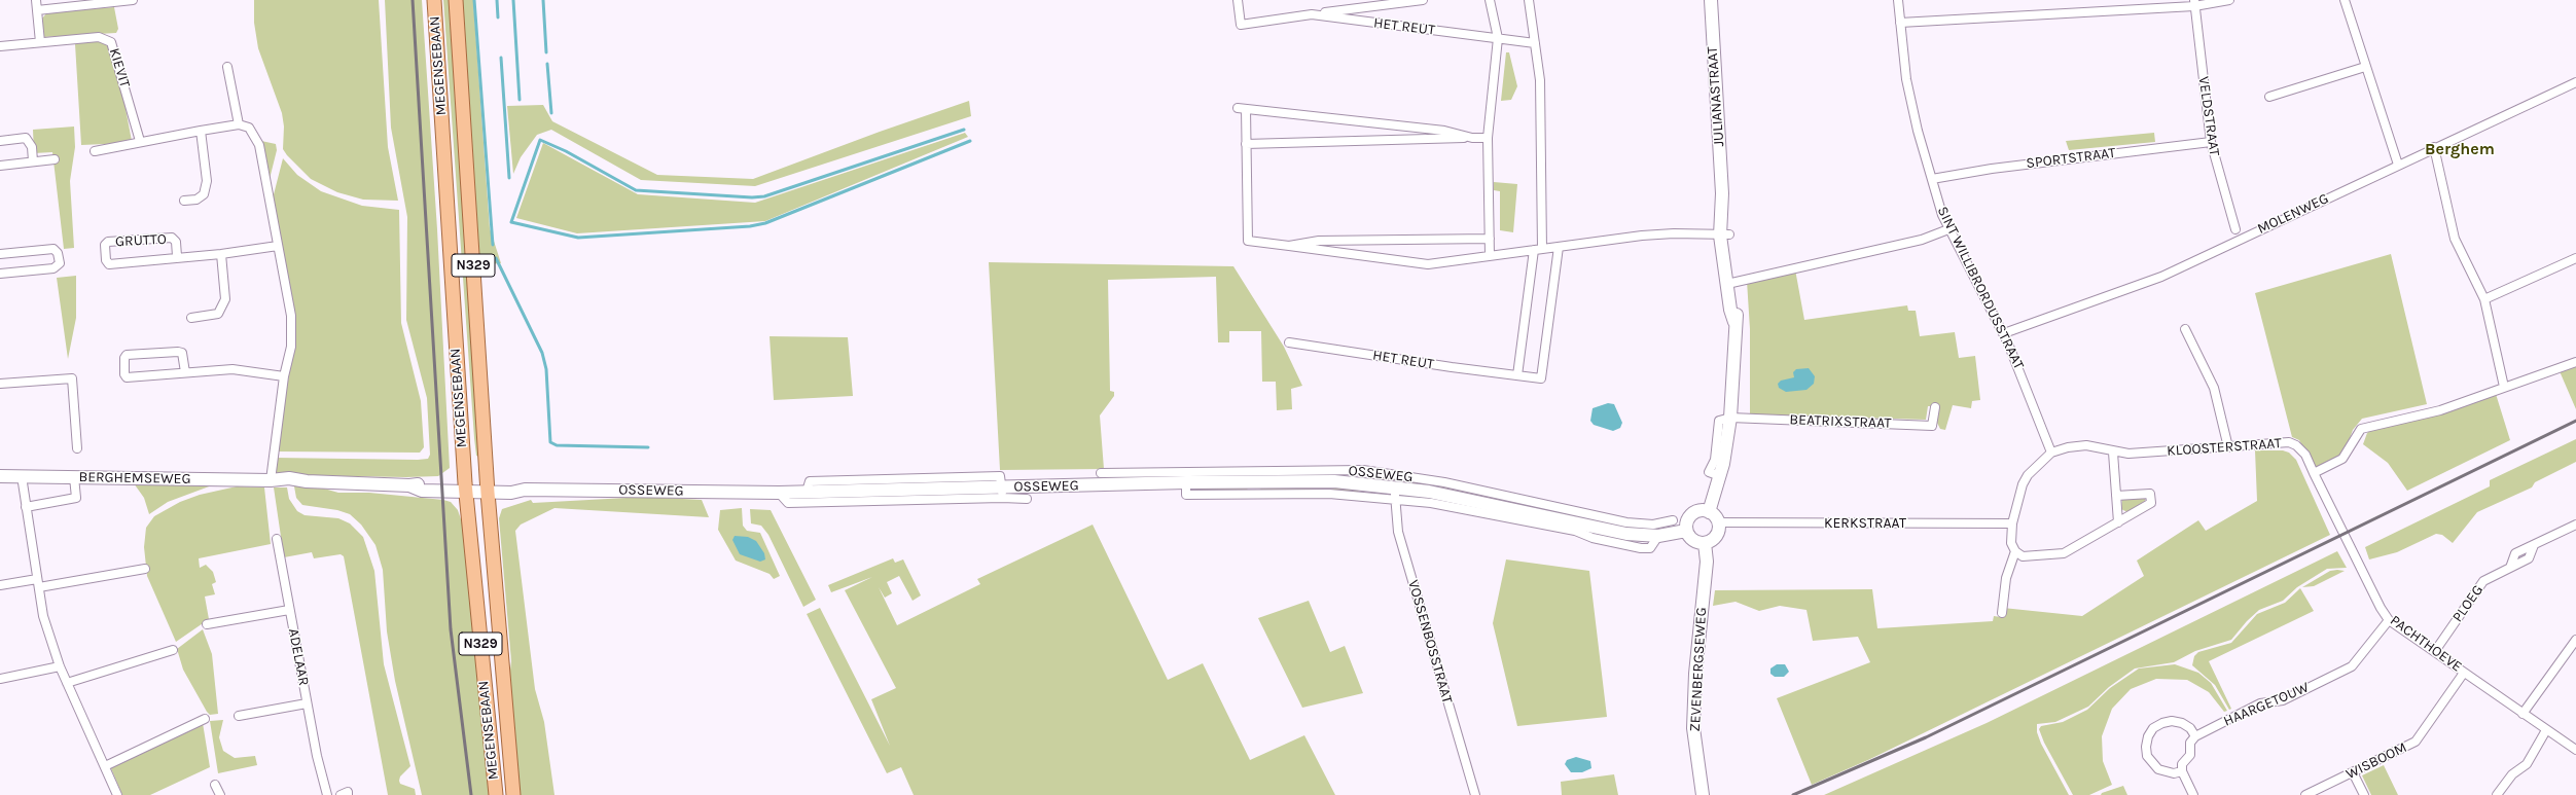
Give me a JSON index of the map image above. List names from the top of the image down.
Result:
{
  "streets": {
    "main road": ["MEGENSEBAAN", "N329"],
    "street": [
      "HET REUT",
      "KIEVIT",
      "JULIANASTRAAT",
      "VELDSTRAAT",
      "SPORTSTRAAT",
      "MOLENWEG",
      "GRUTTO",
      "SINT WILLIBRORDUSSTRAAT",
      "BEATRIXSTRAAT",
      "KLOOSTERSTRAAT",
      "OSSEWEG",
      "BERGHEMSEWEG",
      "KERKSTRAAT",
      "PLOEG",
      "VOSSENBOSSTRAAT",
      "PACHTHOEVE",
      "ADELAAR",
      "ZEVENBERGSEWEG",
      "HAARGETOUW",
      "WISBOOM"
    ]
  },
  "crossings": [
    ["MEGENSEBAAN", "OSSEWEG"],
    ["MEGENSEBAAN", "BERGHEMSEWEG"],
    ["JULIANASTRAAT", "BEATRIXSTRAAT"],
    ["JULIANASTRAAT", "OSSEWEG"],
    ["JULIANASTRAAT", "KERKSTRAAT"],
    ["JULIANASTRAAT", "ZEVENBERGSEWEG"],
    ["VELDSTRAAT", "SPORTSTRAAT"],
    ["SPORTSTRAAT", "SINT WILLIBRORDUSSTRAAT"],
    ["MOLENWEG", "SINT WILLIBRORDUSSTRAAT"],
    ["SINT WILLIBRORDUSSTRAAT", "KLOOSTERSTRAAT"],
    ["SINT WILLIBRORDUSSTRAAT", "KERKSTRAAT"],
    ["KLOOSTERSTRAAT", "KERKSTRAAT"],
    ["KLOOSTERSTRAAT", "PACHTHOEVE"],
    ["OSSEWEG", "BERGHEMSEWEG"],
    ["OSSEWEG", "KERKSTRAAT"],
    ["OSSEWEG", "VOSSENBOSSTRAAT"],
    ["OSSEWEG", "ZEVENBERGSEWEG"],
    ["KERKSTRAAT", "ZEVENBERGSEWEG"],
    ["PLOEG", "PACHTHOEVE"],
    ["PACHTHOEVE", "HAARGETOUW"],
    ["PACHTHOEVE", "WISBOOM"]
  ],
  "districts": ["Berghem"]
}
